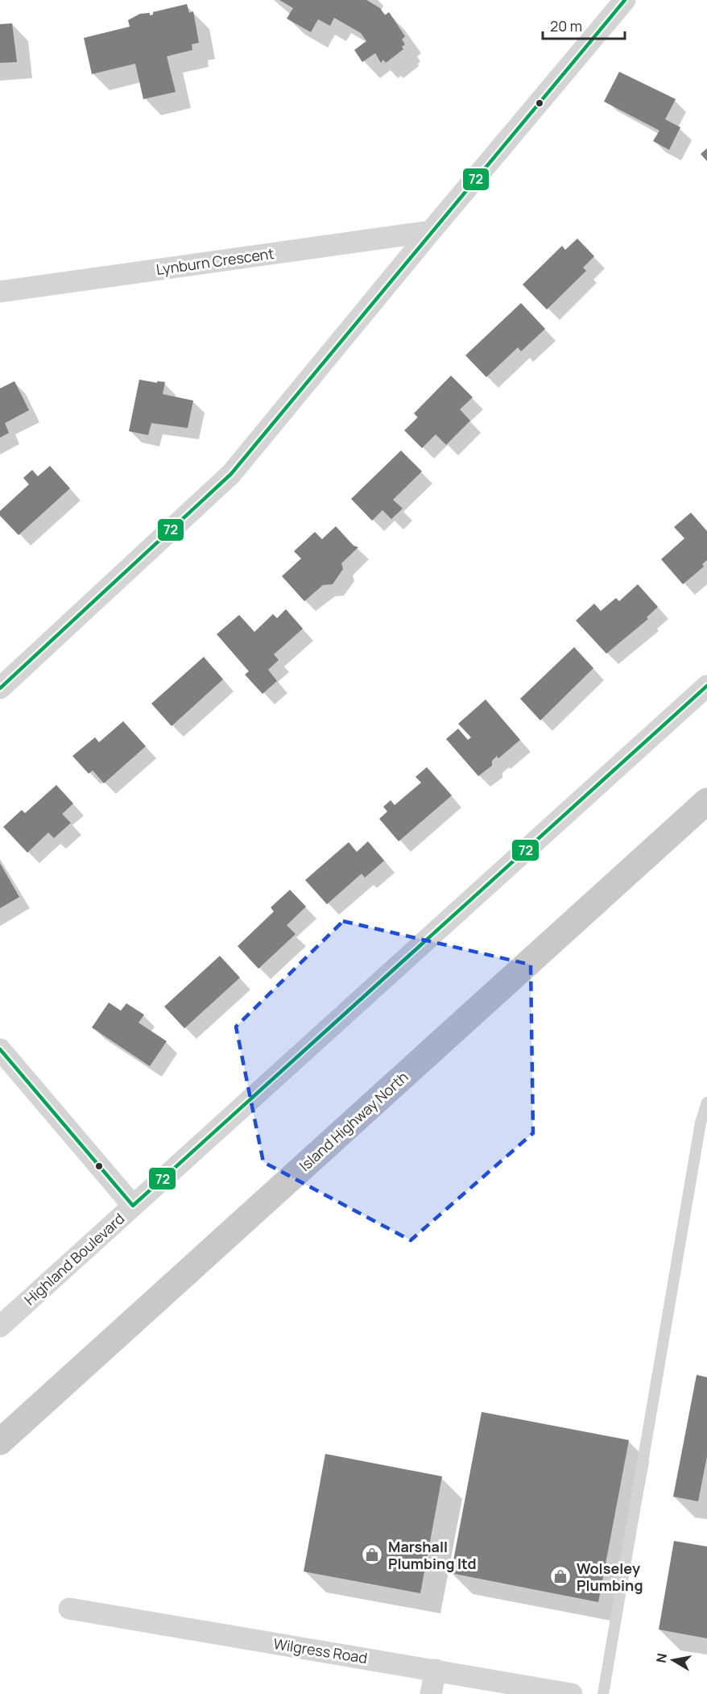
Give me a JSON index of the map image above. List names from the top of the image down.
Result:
{
  "streets": {
    "main road": ["Island Highway North"],
    "street": ["Lynburn Crescent", "Highland Boulevard", "Wilgress Road"]
  },
  "places": {
    "shop": ["Marshall Plumbing ltd", "Wolseley Plumbing"]
  },
  "lines": ["transit line 72"],
  "scale_bar": "20 m",
  "north": "left"
}
